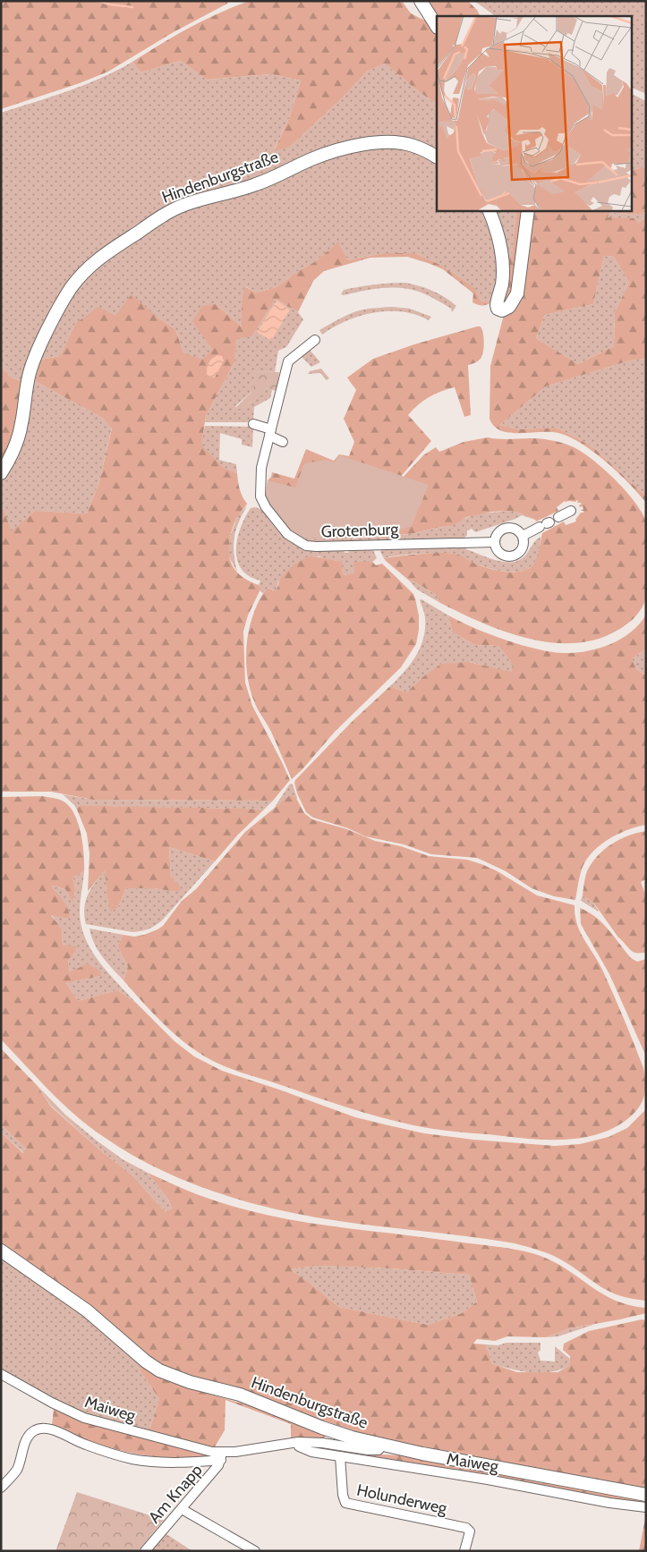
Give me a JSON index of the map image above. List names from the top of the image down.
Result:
{
  "streets": {
    "main road": ["Hindenburgstraße"],
    "street": [
      "Grotenburg",
      "Maiweg",
      "Am Knapp",
      "Holunderweg"
    ]
  },
  "crossings": [
    ["Hindenburgstraße", "Maiweg"],
    ["Maiweg", "Am Knapp"],
    ["Maiweg", "Holunderweg"]
  ]
}
